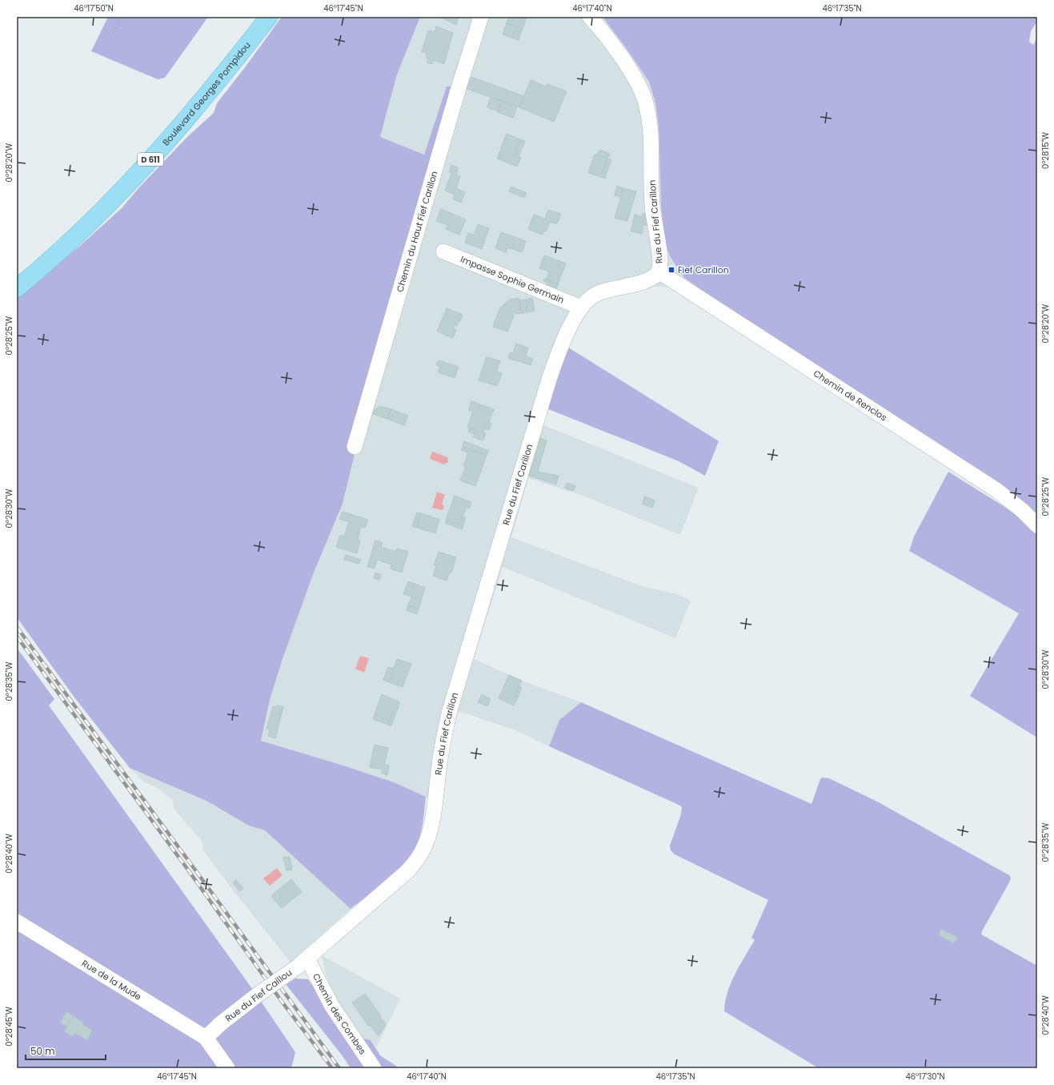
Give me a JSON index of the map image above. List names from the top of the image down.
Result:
{
  "streets": {
    "main road": ["Boulevard Georges Pompidou", "D 611"],
    "street": [
      "Rue du Fief Carillon",
      "Chemin du Haut Fief Carillon",
      "Impasse Sophie Germain",
      "Chemin de Renclos",
      "Rue de la Mude",
      "Rue du Fief Caillou",
      "Chemin des Combes"
    ]
  },
  "crossings": [
    ["Rue du Fief Carillon", "Impasse Sophie Germain"],
    ["Rue du Fief Carillon", "Chemin de Renclos"],
    ["Rue du Fief Carillon", "Rue du Fief Caillou"],
    ["Rue du Fief Carillon", "Chemin des Combes"],
    ["Rue de la Mude", "Rue du Fief Caillou"],
    ["Rue du Fief Caillou", "Chemin des Combes"]
  ],
  "places": {
    "transit": ["Fief Carillon"]
  },
  "scale_bar": "50 m",
  "coordinates": [
    "46°17'50\"N",
    "46°17'45\"N",
    "46°17'40\"N",
    "46°17'35\"N",
    "0°28'15\"W",
    "0°28'20\"W",
    "0°28'25\"W",
    "0°28'30\"W",
    "0°28'35\"W",
    "0°28'40\"W",
    "0°28'45\"W",
    "46°17'30\"N"
  ]
}
